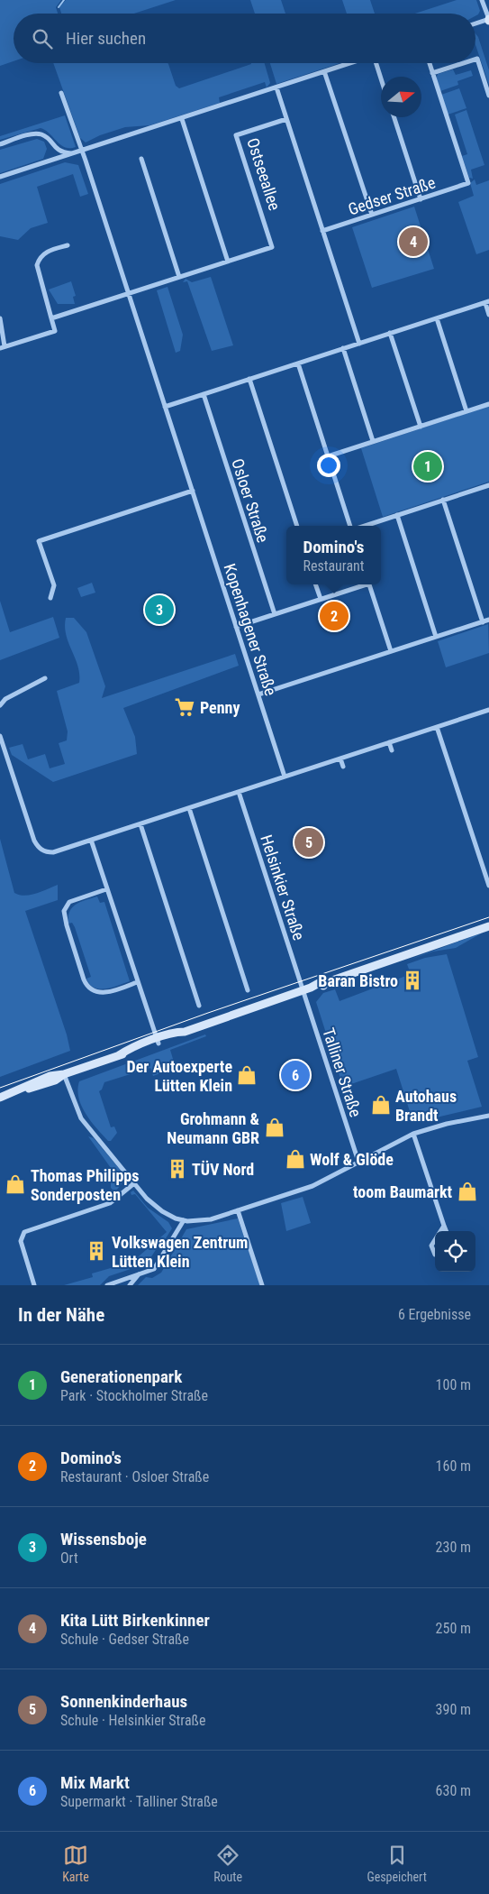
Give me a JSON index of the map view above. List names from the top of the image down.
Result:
{
  "streets": {
    "street": [
      "Ostseeallee",
      "Gedser Straße",
      "Osloer Straße",
      "Kopenhagener Straße",
      "Helsinkier Straße",
      "Talliner Straße"
    ]
  },
  "crossings": [
    ["Helsinkier Straße", "Talliner Straße"]
  ],
  "places": {
    "supermarket": ["Penny"],
    "building": ["Baran Bistro", "TÜV Nord", "Volkswagen Zentrum Lütten Klein"],
    "shop": [
      "Der Autoexperte Lütten Klein",
      "Autohaus Brandt",
      "Grohmann & Neumann GBR",
      "Wolf & Glöde",
      "Thomas Philipps Sonderposten",
      "toom Baumarkt"
    ]
  },
  "north": "right",
  "page": {
    "search": "Hier suchen",
    "pins": [
      "4",
      "1",
      "3",
      "2",
      "5",
      "6"
    ],
    "popup": ["Domino's", "Restaurant"],
    "heading": ["In der Nähe", "6 Ergebnisse"],
    "list": [
      {
        "mark": "1",
        "name": "Generationenpark",
        "note": "Park · Stockholmer Straße",
        "value": "100 m"
      },
      {
        "mark": "2",
        "name": "Domino's",
        "note": "Restaurant · Osloer Straße",
        "value": "160 m"
      },
      {
        "mark": "3",
        "name": "Wissensboje",
        "note": "Ort",
        "value": "230 m"
      },
      {
        "mark": "4",
        "name": "Kita Lütt Birkenkinner",
        "note": "Schule · Gedser Straße",
        "value": "250 m"
      },
      {
        "mark": "5",
        "name": "Sonnenkinderhaus",
        "note": "Schule · Helsinkier Straße",
        "value": "390 m"
      },
      {
        "mark": "6",
        "name": "Mix Markt",
        "note": "Supermarkt · Talliner Straße",
        "value": "630 m"
      }
    ],
    "nav": ["Karte", "Route", "Gespeichert"]
  }
}
